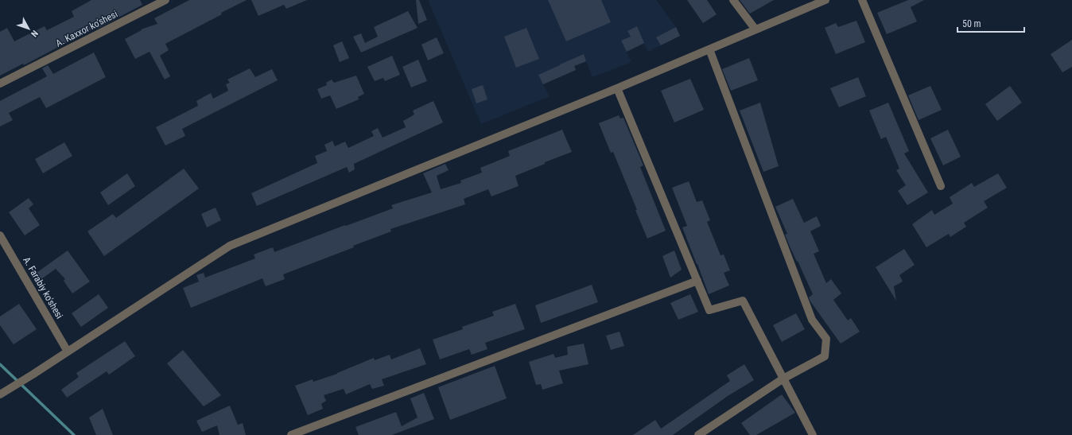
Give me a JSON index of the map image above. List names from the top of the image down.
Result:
{
  "streets": {
    "street": ["A. Kaxxor ko'shesi", "A. Farabiy ko'shesi"]
  },
  "scale_bar": "50 m",
  "north": "bottom right"
}
